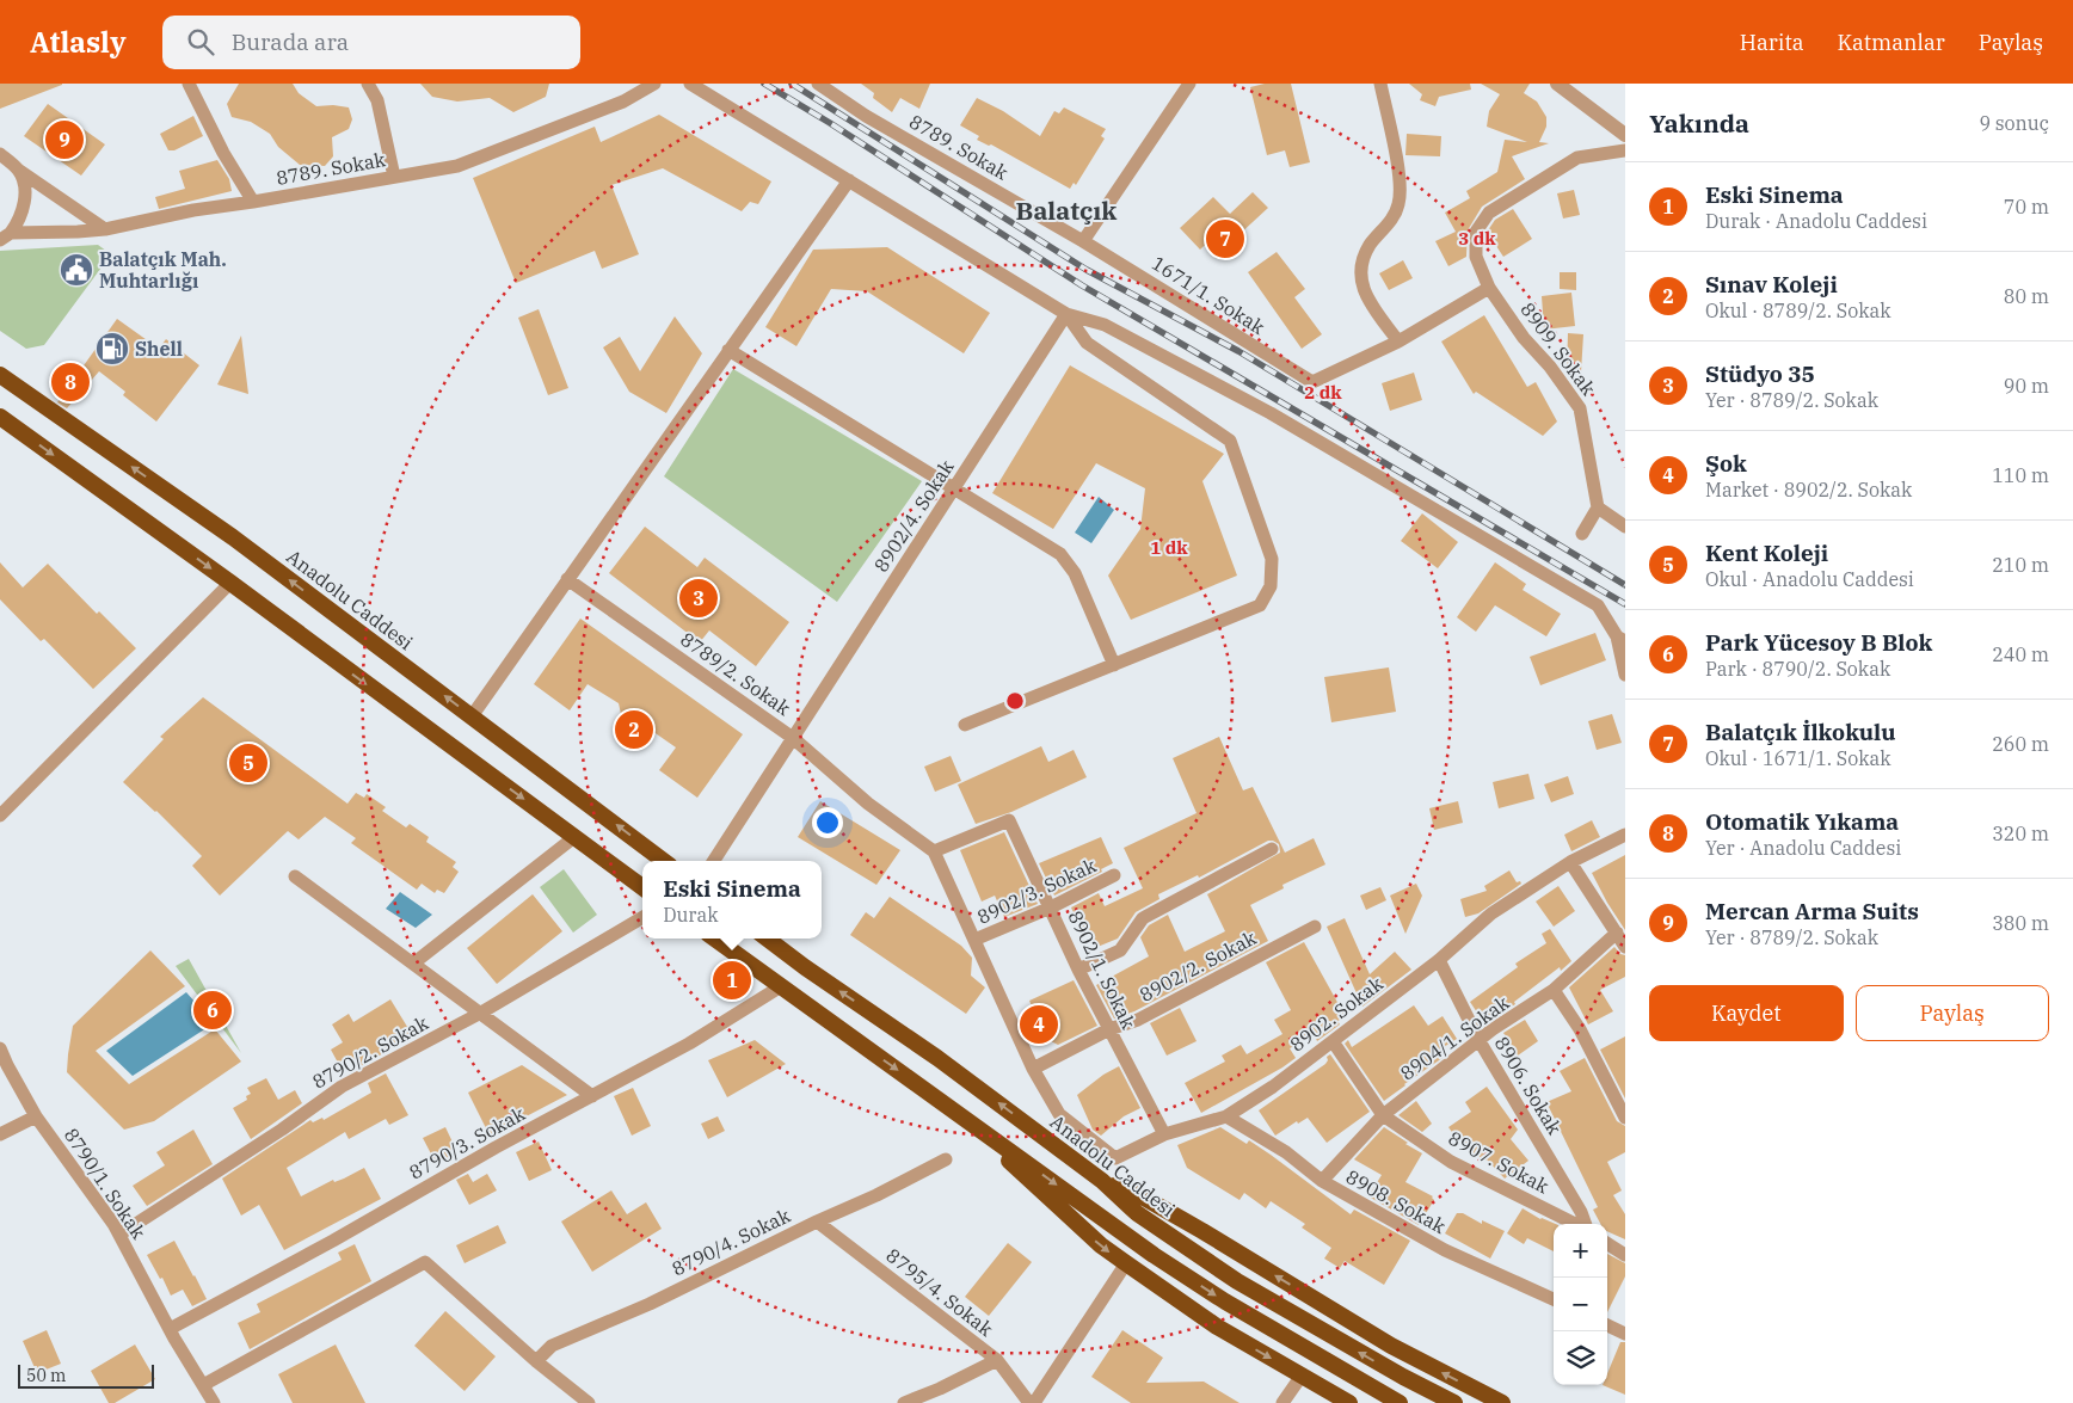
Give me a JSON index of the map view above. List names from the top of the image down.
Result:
{
  "streets": {
    "highway": ["Anadolu Caddesi"],
    "street": [
      "8789. Sokak",
      "1671/1. Sokak",
      "8909. Sokak",
      "8902/4. Sokak",
      "8789/2. Sokak",
      "8902/3. Sokak",
      "8902/2. Sokak",
      "8902/1. Sokak",
      "8902. Sokak",
      "8904/1. Sokak",
      "8790/2. Sokak",
      "8906. Sokak",
      "8790/3. Sokak",
      "8907. Sokak",
      "8790/1. Sokak",
      "8908. Sokak",
      "8790/4. Sokak",
      "8795/4. Sokak"
    ]
  },
  "crossings": [
    ["8789. Sokak", "1671/1. Sokak"],
    ["8902/4. Sokak", "8789/2. Sokak"],
    ["8902/3. Sokak", "8902/1. Sokak"],
    ["8902/2. Sokak", "8902/1. Sokak"],
    ["8902/2. Sokak", "8902. Sokak"],
    ["8902/1. Sokak", "8902. Sokak"],
    ["8902. Sokak", "8906. Sokak"],
    ["8902. Sokak", "8907. Sokak"],
    ["8902. Sokak", "8908. Sokak"],
    ["8904/1. Sokak", "8906. Sokak"],
    ["8904/1. Sokak", "8907. Sokak"],
    ["8904/1. Sokak", "8908. Sokak"],
    ["8790/2. Sokak", "8790/1. Sokak"],
    ["8790/3. Sokak", "8790/1. Sokak"],
    ["8790/4. Sokak", "8795/4. Sokak"]
  ],
  "districts": ["Balatçık"],
  "places": {
    "public building": ["Balatçık Mah. Muhtarlığı"],
    "fuel station": ["Shell"]
  },
  "scale_bar": "50 m",
  "page": {
    "header": "Atlasly",
    "search": "Burada ara",
    "nav": ["Harita", "Katmanlar", "Paylaş"],
    "heading": ["Yakında", "9 sonuç"],
    "pins": [
      "9",
      "7",
      "8",
      "3",
      "2",
      "5",
      "1",
      "6",
      "4"
    ],
    "list": [
      {
        "mark": "1",
        "name": "Eski Sinema",
        "note": "Durak · Anadolu Caddesi",
        "value": "70 m"
      },
      {
        "mark": "2",
        "name": "Sınav Koleji",
        "note": "Okul · 8789/2. Sokak",
        "value": "80 m"
      },
      {
        "mark": "3",
        "name": "Stüdyo 35",
        "note": "Yer · 8789/2. Sokak",
        "value": "90 m"
      },
      {
        "mark": "4",
        "name": "Şok",
        "note": "Market · 8902/2. Sokak",
        "value": "110 m"
      },
      {
        "mark": "5",
        "name": "Kent Koleji",
        "note": "Okul · Anadolu Caddesi",
        "value": "210 m"
      },
      {
        "mark": "6",
        "name": "Park Yücesoy B Blok",
        "note": "Park · 8790/2. Sokak",
        "value": "240 m"
      },
      {
        "mark": "7",
        "name": "Balatçık İlkokulu",
        "note": "Okul · 1671/1. Sokak",
        "value": "260 m"
      },
      {
        "mark": "8",
        "name": "Otomatik Yıkama",
        "note": "Yer · Anadolu Caddesi",
        "value": "320 m"
      },
      {
        "mark": "9",
        "name": "Mercan Arma Suits",
        "note": "Yer · 8789/2. Sokak",
        "value": "380 m"
      }
    ],
    "popup": ["Eski Sinema", "Durak"],
    "buttons": ["Kaydet", "Paylaş"],
    "map_buttons": ["+", "−"],
    "scale": "50 m"
  },
  "rings": ["3 dk", "2 dk", "1 dk"]
}
